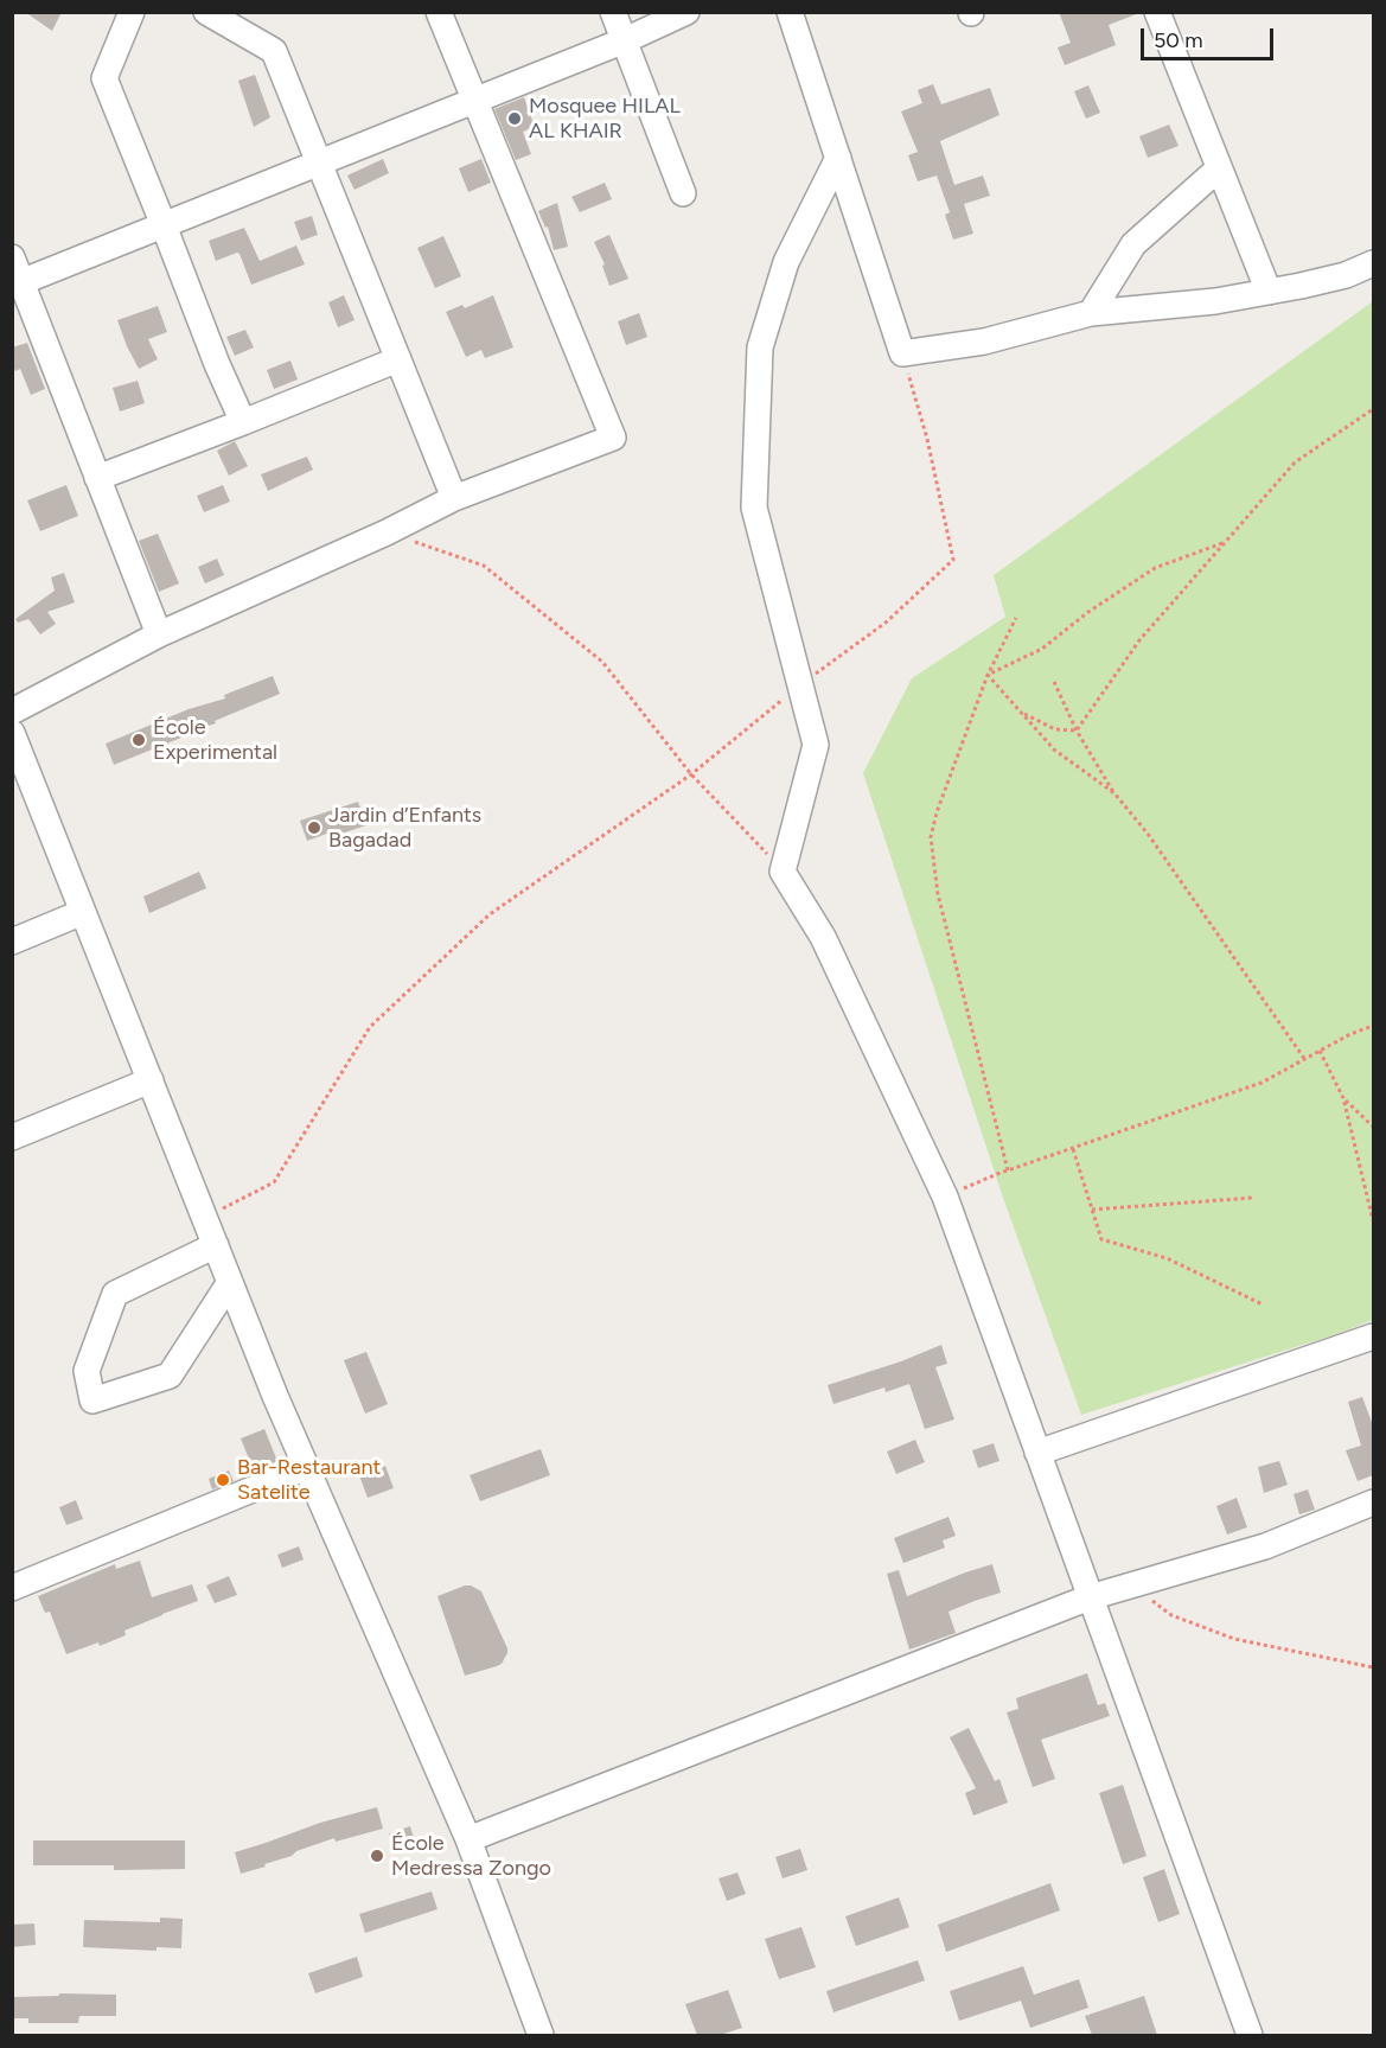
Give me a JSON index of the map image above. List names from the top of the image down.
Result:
{
  "places": [
    "Mosquee HILAL AL KHAIR",
    "École Experimental",
    "Jardin d’Enfants Bagadad",
    "Bar-Restaurant Satelite",
    "École Medressa Zongo"
  ],
  "scale_bar": "50 m"
}
